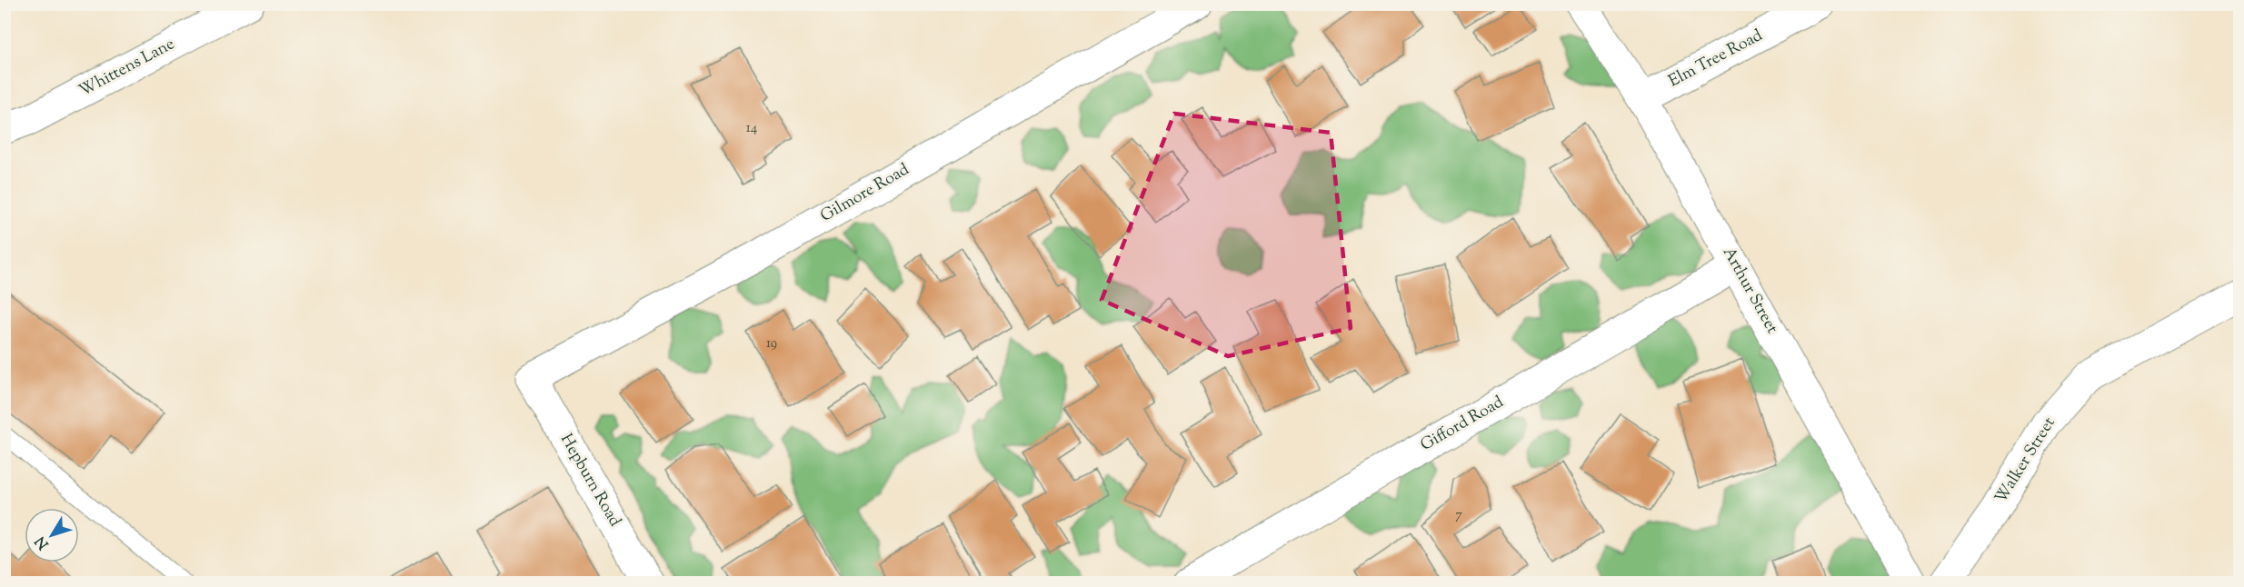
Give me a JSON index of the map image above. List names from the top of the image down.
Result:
{
  "streets": {
    "street": [
      "Elm Tree Road",
      "Whittens Lane",
      "Gilmore Road",
      "Arthur Street",
      "Gifford Road",
      "Walker Street",
      "Hepburn Road"
    ]
  },
  "crossings": [
    ["Elm Tree Road", "Arthur Street"],
    ["Gilmore Road", "Hepburn Road"],
    ["Arthur Street", "Gifford Road"]
  ],
  "house_numbers": ["14", "19", "7"],
  "north": "bottom left"
}
